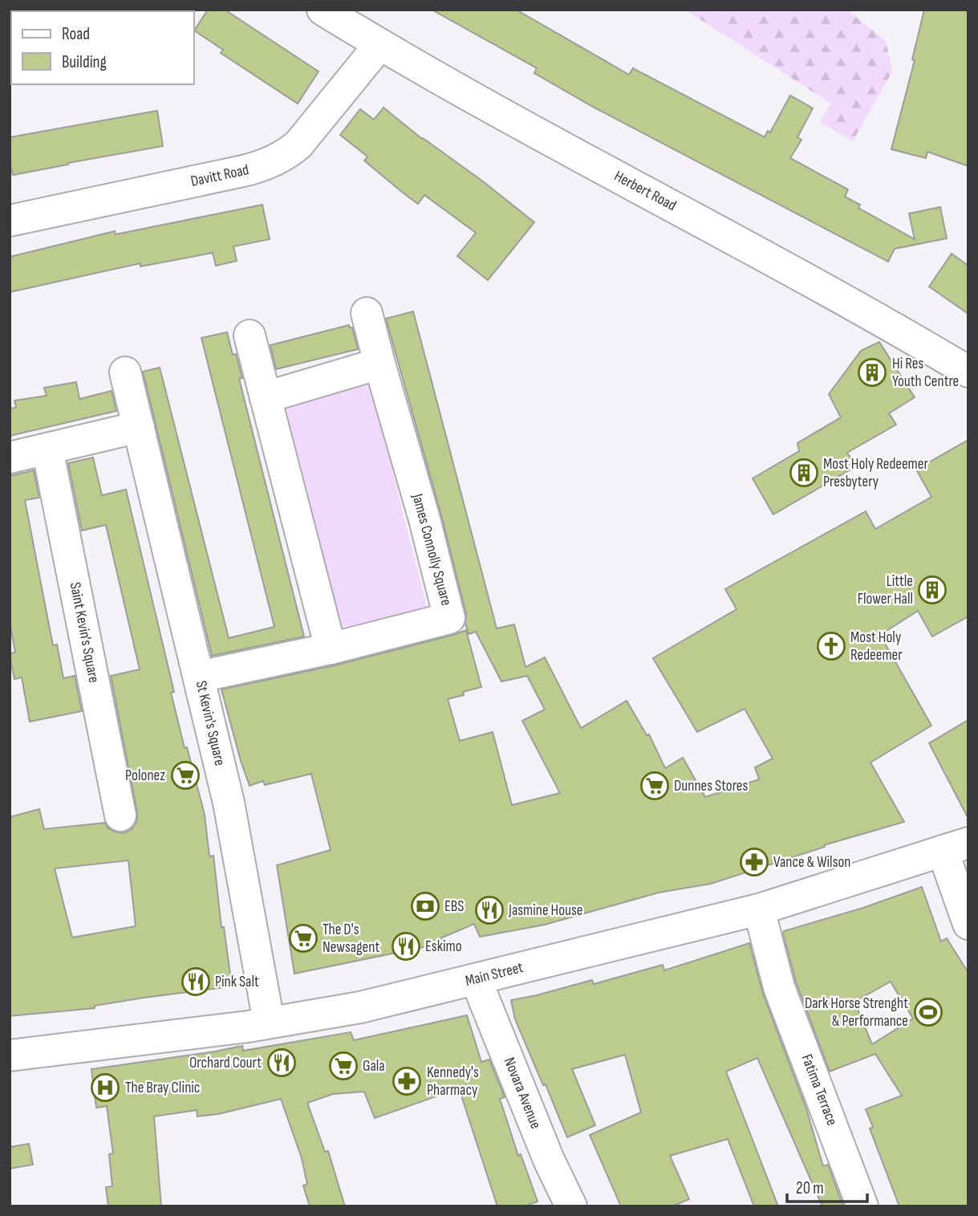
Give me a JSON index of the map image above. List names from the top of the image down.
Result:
{
  "streets": {
    "street": [
      "Davitt Road",
      "Herbert Road",
      "James Connolly Square",
      "Saint Kevin's Square",
      "St Kevin's Square",
      "Main Street",
      "Fatima Terrace",
      "Novara Avenue"
    ]
  },
  "crossings": [
    ["Davitt Road", "Herbert Road"],
    ["James Connolly Square", "St Kevin's Square"],
    ["St Kevin's Square", "Main Street"],
    ["Main Street", "Fatima Terrace"],
    ["Main Street", "Novara Avenue"]
  ],
  "places": {
    "building": ["Hi Res Youth Centre", "Most Holy Redeemer Presbytery", "Little Flower Hall"],
    "church": ["Most Holy Redeemer"],
    "supermarket": [
      "Polonez",
      "Dunnes Stores",
      "The D's Newsagent",
      "Gala"
    ],
    "pharmacy": ["Vance & Wilson", "Kennedy's Pharmacy"],
    "bank": ["EBS"],
    "restaurant": [
      "Jasmine House",
      "Eskimo",
      "Pink Salt",
      "Orchard Court"
    ],
    "sports": ["Dark Horse Strenght & Performance"],
    "hospital": ["The Bray Clinic"]
  },
  "legend": ["Road", "Building"],
  "scale_bar": "20 m"
}
